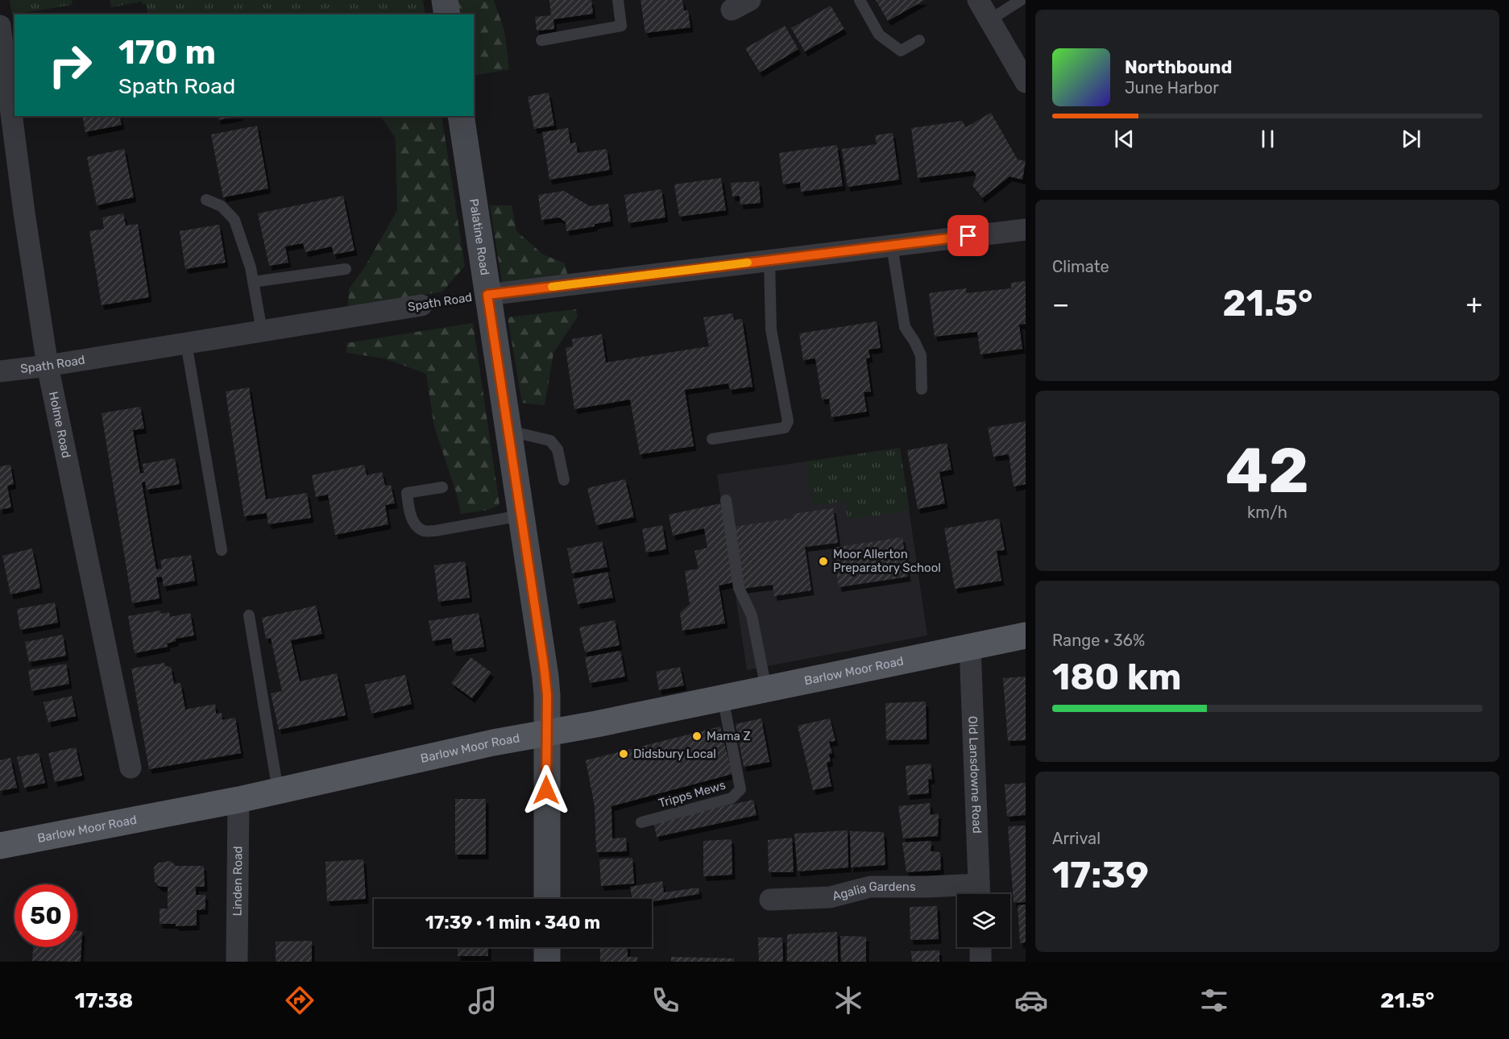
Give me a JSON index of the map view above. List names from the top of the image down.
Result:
{
  "streets": {
    "main road": ["Palatine Road", "Barlow Moor Road"],
    "street": [
      "Spath Road",
      "Holme Road",
      "Old Lansdowne Road",
      "Linden Road",
      "Agalia Gardens"
    ],
    "lane": ["Tripps Mews"]
  },
  "crossings": [
    ["Palatine Road", "Spath Road"],
    ["Palatine Road", "Barlow Moor Road"],
    ["Spath Road", "Holme Road"],
    ["Barlow Moor Road", "Old Lansdowne Road"],
    ["Barlow Moor Road", "Tripps Mews"],
    ["Barlow Moor Road", "Linden Road"],
    ["Old Lansdowne Road", "Agalia Gardens"]
  ],
  "places": ["Moor Allerton Preparatory School", "Mama Z", "Didsbury Local"],
  "page": {
    "turn": ["170 m", "Spath Road"],
    "song": ["Northbound", "June Harbor"],
    "tile": [
      "Climate",
      ["42", "km/h"],
      ["Range · 36%", "180 km"],
      ["Arrival", "17:39"]
    ],
    "heat": ["−", "21.5°", "+"],
    "limit": "50",
    "trip": "17:39 · 1 min · 340 m",
    "tabs": ["17:38", "21.5°"]
  }
}
